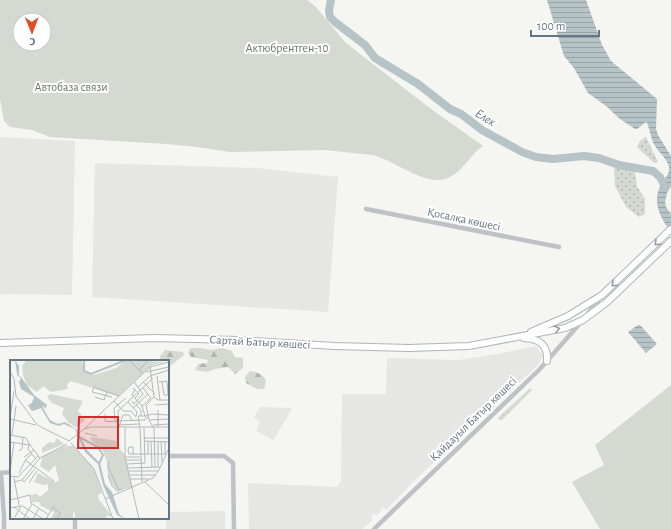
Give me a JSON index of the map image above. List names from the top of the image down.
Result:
{
  "streets": {
    "highway": ["Сартай Батыр көшесі"],
    "street": ["Қосалқа көшесі", "Қайдауыл Батыр көшесі"]
  },
  "water": ["Елек"],
  "parks": ["Актюбрентген-10", "Автобаза связи"],
  "scale_bar": "100 m",
  "north": "bottom"
}
